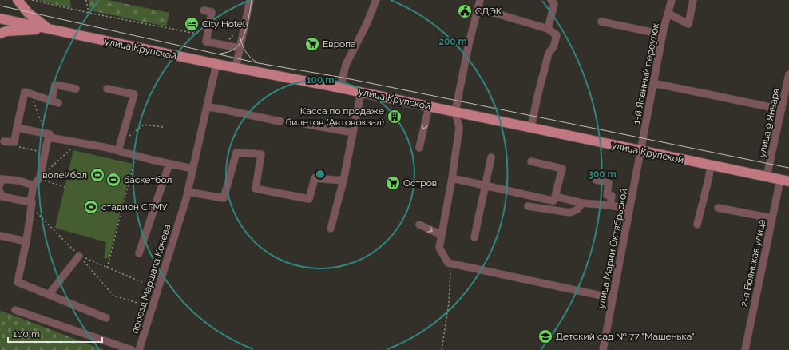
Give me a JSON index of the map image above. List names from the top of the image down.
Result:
{
  "streets": {
    "main road": ["улица Крупской"],
    "street": [
      "1-й Ясенный переулок",
      "улица 9 Января",
      "улица Марии Октябрьской",
      "2-я Брянская улица",
      "проезд Маршала Конева"
    ]
  },
  "crossings": [
    ["улица Крупской", "1-й Ясенный переулок"],
    ["улица Крупской", "улица 9 Января"],
    ["улица Крупской", "улица Марии Октябрьской"],
    ["улица Крупской", "2-я Брянская улица"],
    ["улица Крупской", "проезд Маршала Конева"],
    ["1-й Ясенный переулок", "улица Марии Октябрьской"]
  ],
  "places": {
    "public building": ["СДЭК"],
    "hotel": ["City Hotel"],
    "supermarket": ["Европа", "Остров"],
    "building": ["Касса по продаже билетов (Автовокзал)"],
    "sports": ["волейбол", "баскетбол", "стадион СГМУ"],
    "school or university": ["Детский сад № 77 \"Машенька\""]
  },
  "scale_bar": "100 m",
  "rings": ["200 m", "100 m", "300 m"]
}
